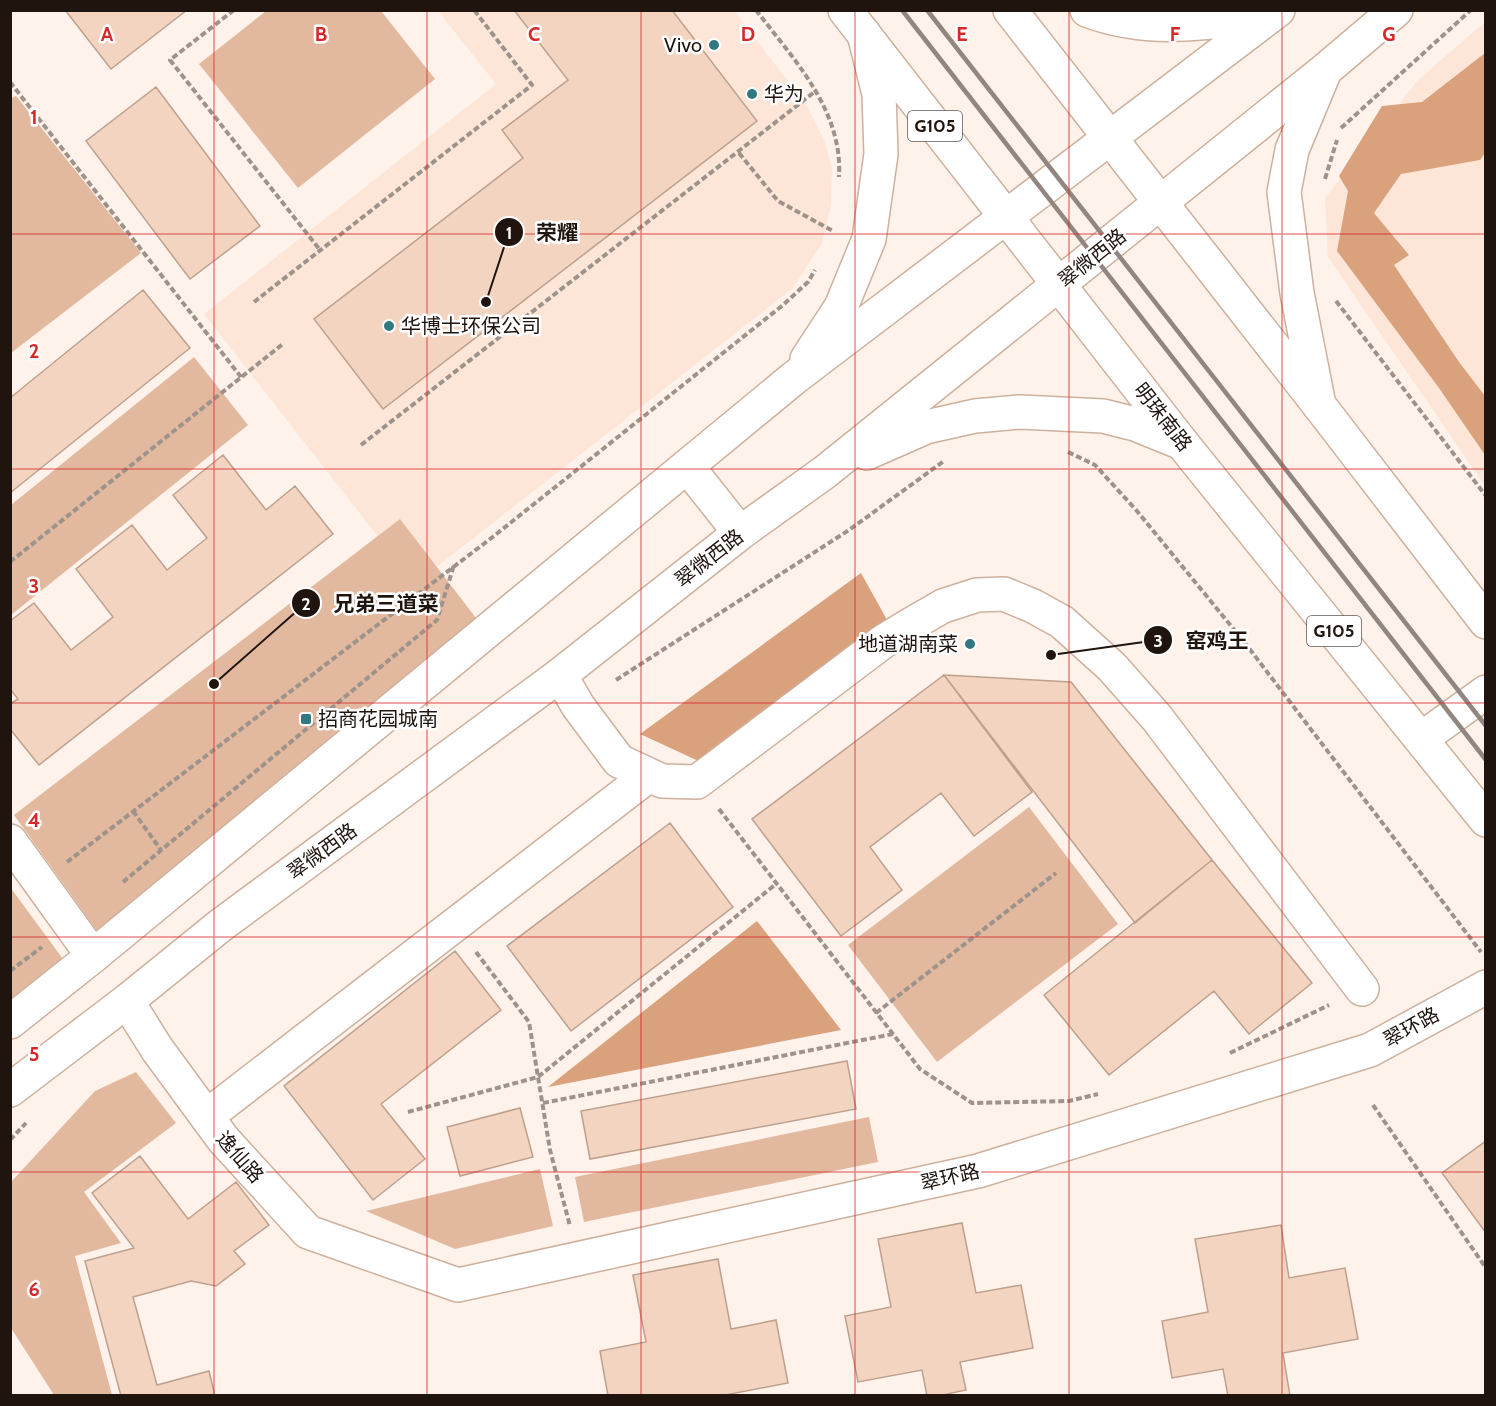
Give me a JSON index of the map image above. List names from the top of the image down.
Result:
{
  "streets": {
    "main road": [
      "G105",
      "翠微西路",
      "明珠南路",
      "翠环路",
      "逸仙路"
    ]
  },
  "crossings": [
    ["翠微西路", "明珠南路"],
    ["翠微西路", "逸仙路"],
    ["翠环路", "逸仙路"]
  ],
  "places": {
    "other": [
      "Vivo",
      "华为",
      "荣耀",
      "华博士环保公司",
      "地道湖南菜",
      "窑鸡王",
      "兄弟三道菜"
    ],
    "transit": ["招商花园城南"]
  },
  "grid": {
    "columns": [
      "A",
      "B",
      "C",
      "D",
      "E",
      "F",
      "G"
    ],
    "rows": [
      "1",
      "2",
      "3",
      "4",
      "5",
      "6"
    ]
  }
}
